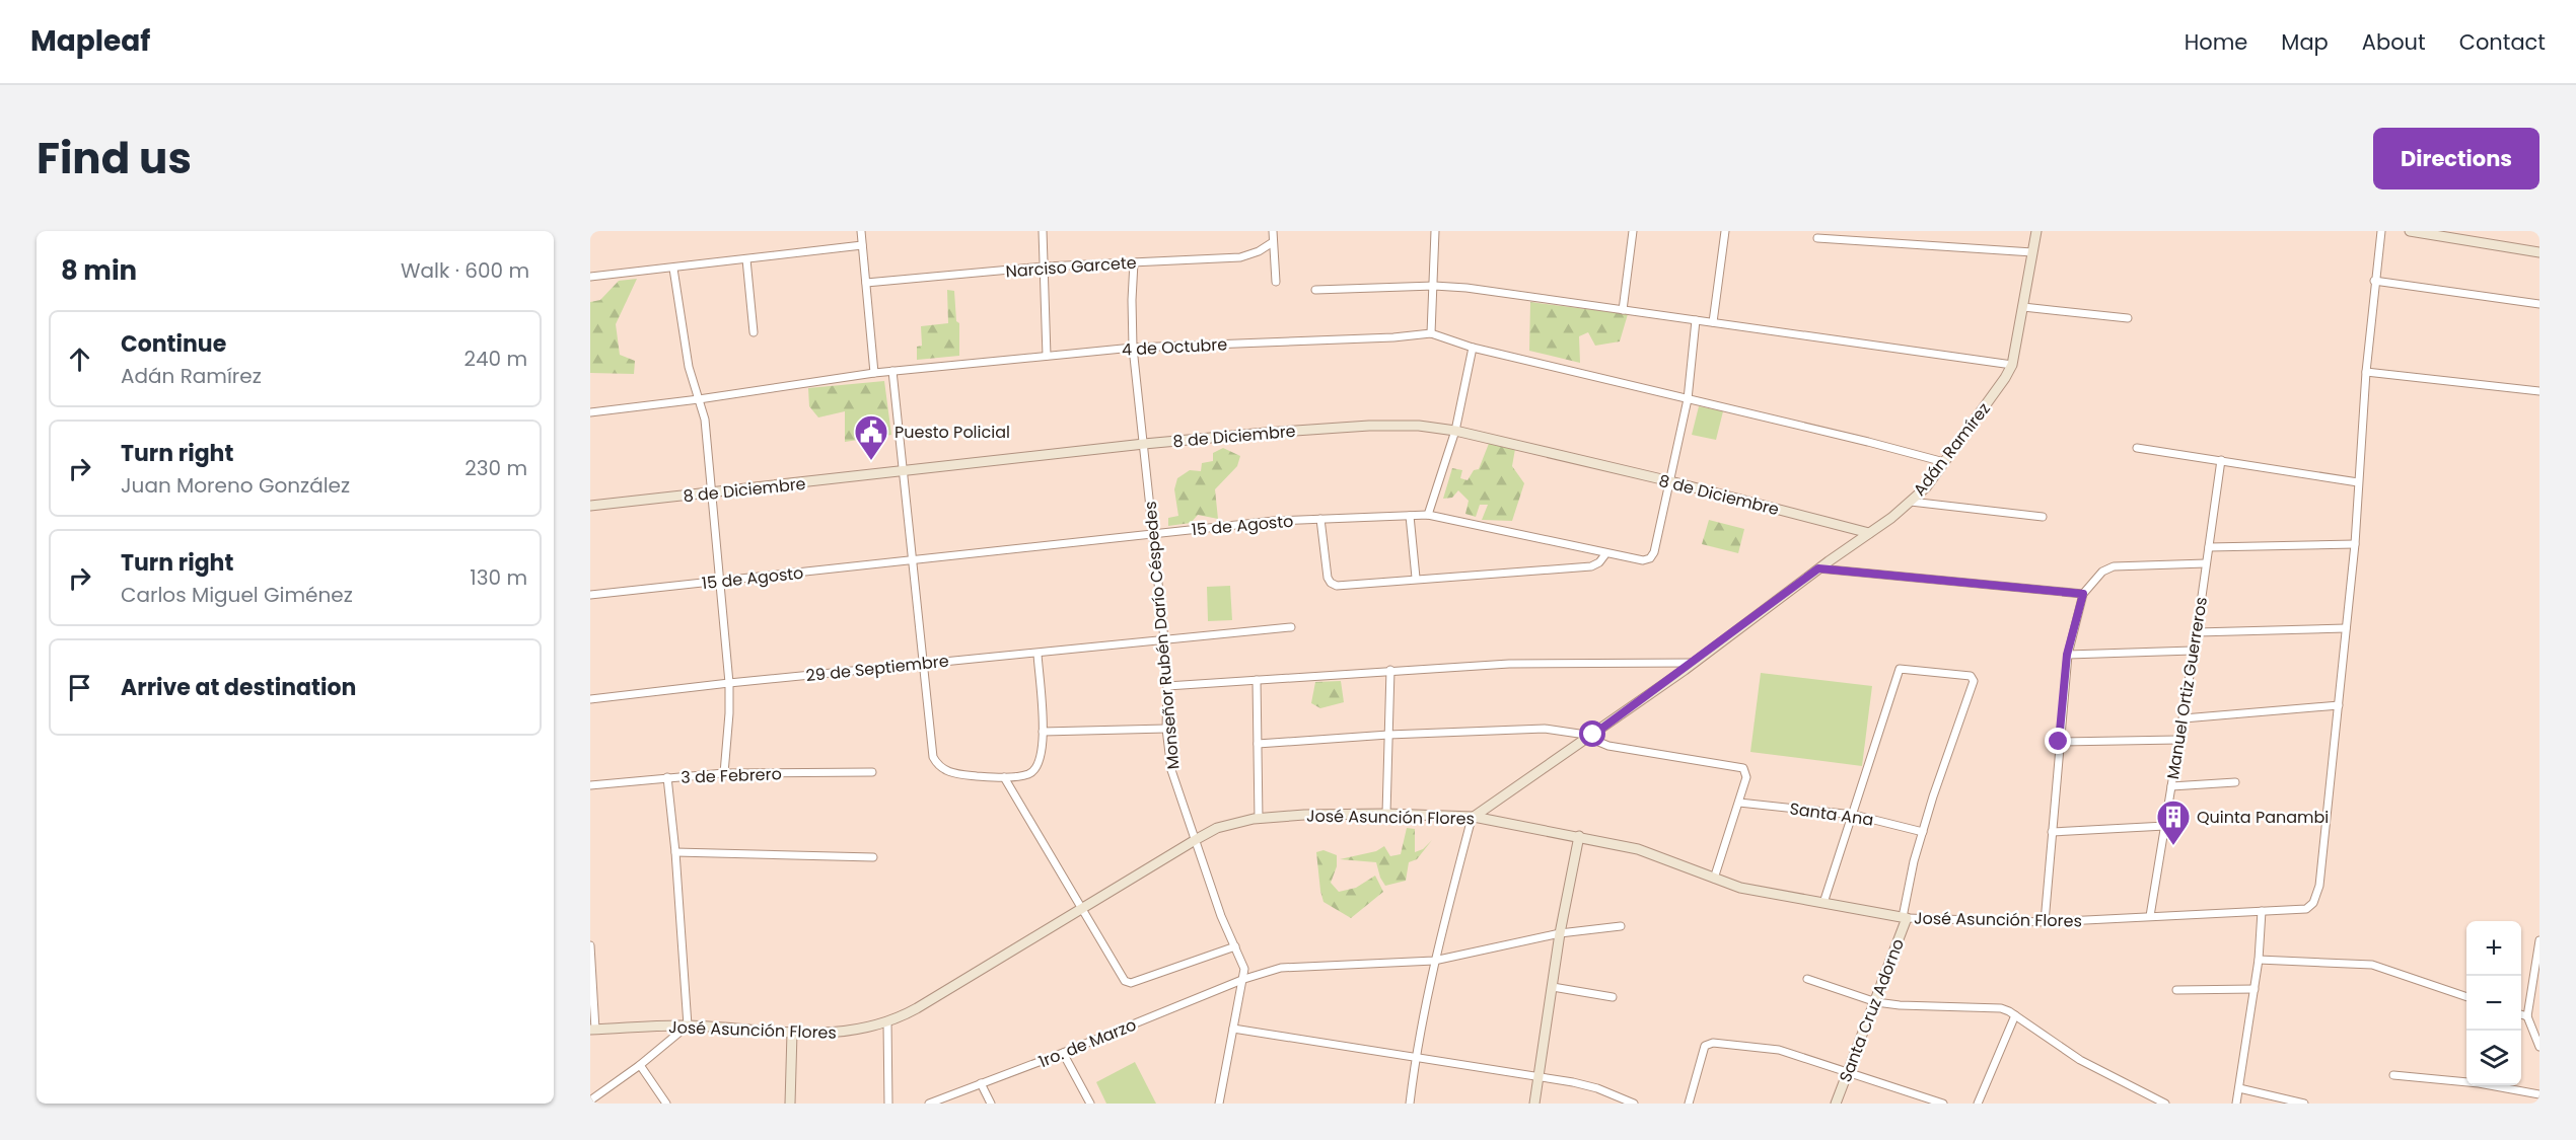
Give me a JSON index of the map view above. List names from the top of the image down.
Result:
{
  "streets": {
    "street": [
      "Narciso Garcete",
      "4 de Octubre",
      "8 de Diciembre",
      "Adán Ramírez",
      "15 de Agosto",
      "Monseñor Rubén Darío Céspedes",
      "29 de Septiembre",
      "Manuel Ortiz Guerreros",
      "3 de Febrero",
      "Santa Ana",
      "José Asunción Flores",
      "Santa Cruz Adorno",
      "1ro. de Marzo"
    ]
  },
  "crossings": [
    ["Narciso Garcete", "Monseñor Rubén Darío Céspedes"],
    ["4 de Octubre", "Adán Ramírez"],
    ["4 de Octubre", "15 de Agosto"],
    ["4 de Octubre", "Monseñor Rubén Darío Céspedes"],
    ["8 de Diciembre", "Adán Ramírez"],
    ["8 de Diciembre", "15 de Agosto"],
    ["8 de Diciembre", "Monseñor Rubén Darío Céspedes"],
    ["Adán Ramírez", "José Asunción Flores"],
    ["15 de Agosto", "Monseñor Rubén Darío Céspedes"],
    ["Monseñor Rubén Darío Céspedes", "29 de Septiembre"],
    ["Monseñor Rubén Darío Céspedes", "José Asunción Flores"],
    ["Monseñor Rubén Darío Céspedes", "1ro. de Marzo"],
    ["Manuel Ortiz Guerreros", "José Asunción Flores"],
    ["José Asunción Flores", "Santa Cruz Adorno"]
  ],
  "places": {
    "public building": ["Puesto Policial"],
    "building": ["Quinta Panambi"]
  },
  "page": {
    "header": "Mapleaf",
    "nav": [
      "Home",
      "Map",
      "About",
      "Contact"
    ],
    "title": "Find us",
    "buttons": "Directions",
    "heading": ["8 min", "Walk · 600 m"],
    "list": [
      ["Continue", "Adán Ramírez", "240 m"],
      ["Turn right", "Juan Moreno González", "230 m"],
      ["Turn right", "Carlos Miguel Giménez", "130 m"],
      "Arrive at destination"
    ],
    "map_buttons": ["+", "−"]
  }
}
